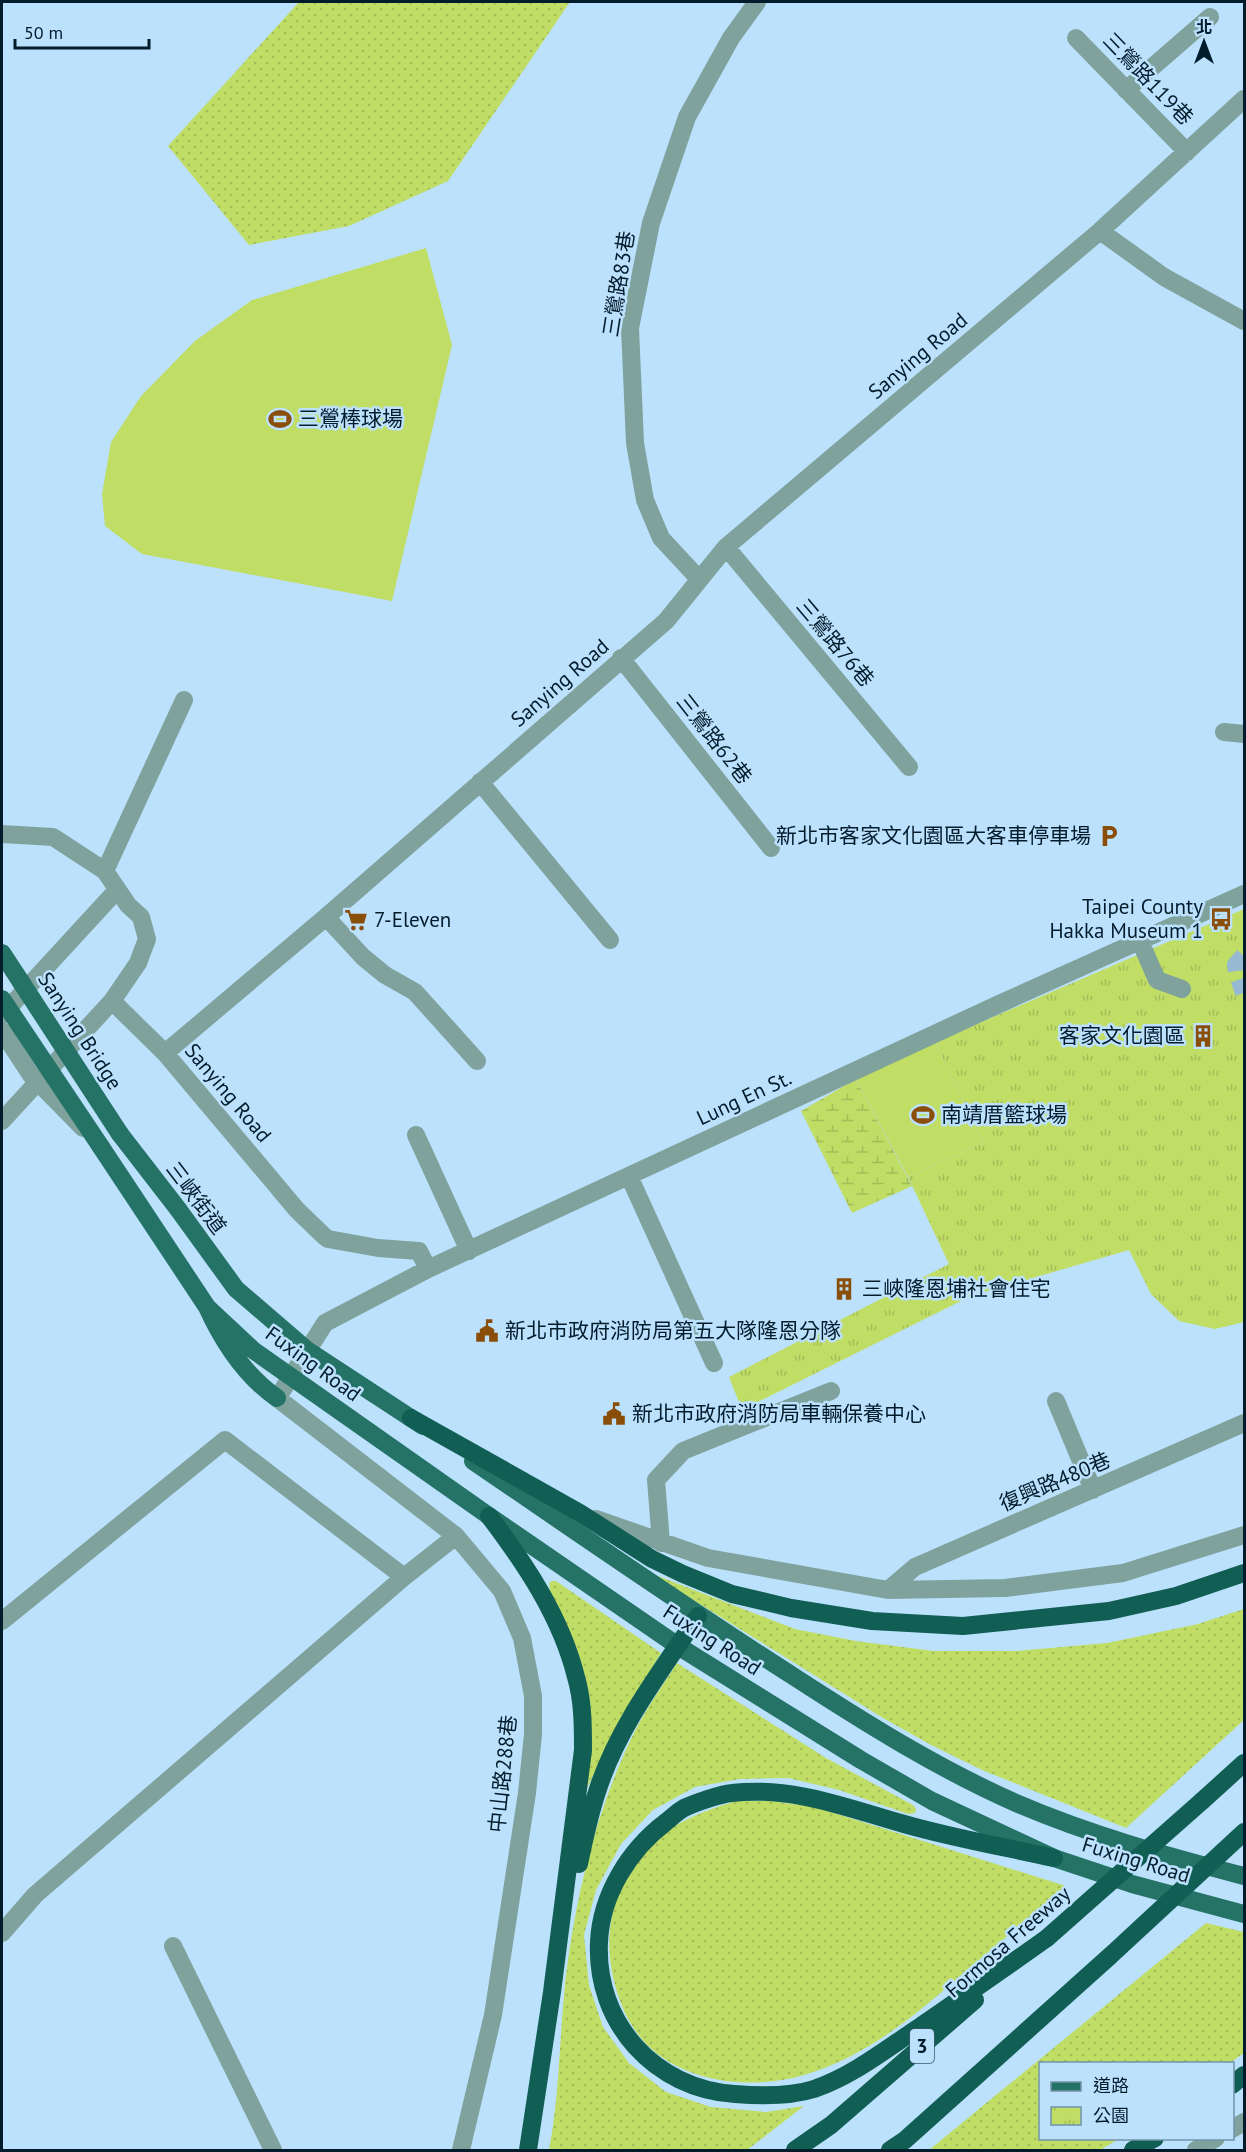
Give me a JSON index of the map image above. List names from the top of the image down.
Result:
{
  "streets": {
    "highway": ["Formosa Freeway", "3"],
    "main road": ["Sanying Bridge", "三峽街道", "Fuxing Road"],
    "street": [
      "三鶯路119巷",
      "三鶯路83巷",
      "Sanying Road",
      "三鶯路76巷",
      "三鶯路62巷",
      "Lung En St.",
      "復興路480巷",
      "中山路288巷"
    ]
  },
  "crossings": [
    ["三鶯路119巷", "Sanying Road"],
    ["三鶯路83巷", "Sanying Road"],
    ["Sanying Road", "三鶯路76巷"],
    ["Sanying Road", "三鶯路62巷"],
    ["Sanying Road", "Lung En St."],
    ["Sanying Bridge", "三峽街道"],
    ["Lung En St.", "Fuxing Road"],
    ["Lung En St.", "中山路288巷"],
    ["三峽街道", "Fuxing Road"]
  ],
  "places": {
    "sports": ["三鶯棒球場", "南靖厝籃球場"],
    "parking": ["新北市客家文化園區大客車停車場"],
    "bus stop": ["Taipei County Hakka Museum 1"],
    "supermarket": ["7-Eleven"],
    "building": ["客家文化園區", "三峽隆恩埔社會住宅"],
    "public building": ["新北市政府消防局第五大隊隆恩分隊", "新北市政府消防局車輛保養中心"]
  },
  "legend": ["道路", "公園"],
  "scale_bar": "50 m",
  "north": "top"
}
